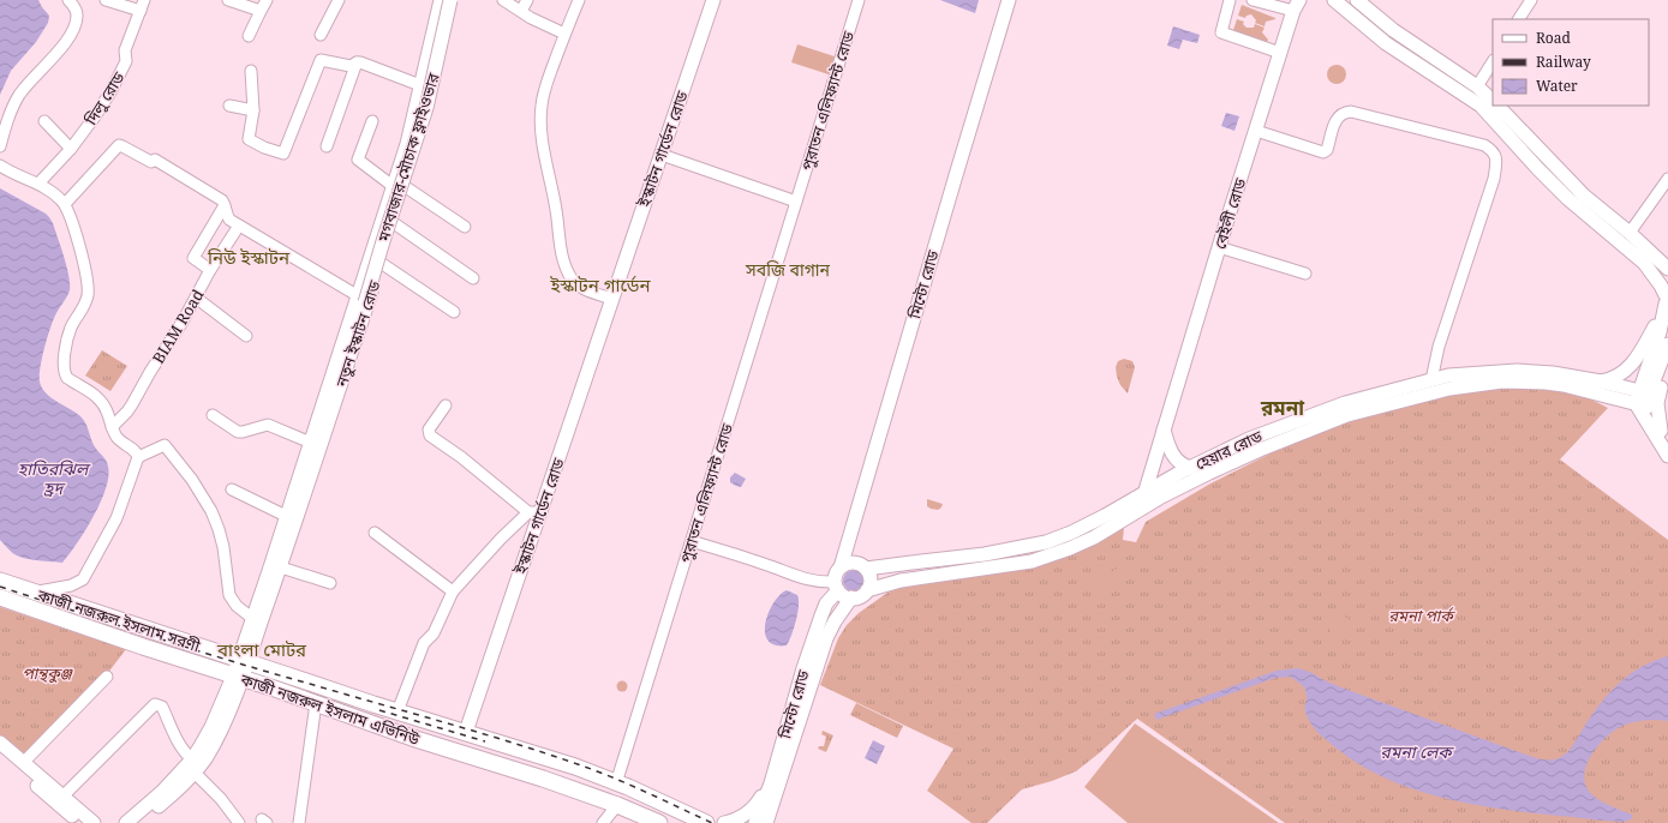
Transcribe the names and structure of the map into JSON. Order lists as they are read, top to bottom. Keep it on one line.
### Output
{"streets":{"highway":["কাজী নজরুল ইসলাম সরণী","কাজী নজরুল ইসলাম এভিনিউ"],"main road":["ইস্কাটন গার্ডেন রোড","মগবাজার-মৌচাক ফ্লাইওভার","বেইলী রোড","মিন্টো রোড","নতুন ইস্কাটন রোড","হেয়ার রোড"],"street":["দিলু রোড","পুরাতন এলিফ্যান্ট রোড","BIAM Road"]},"crossings":[["পুরাতন এলিফ্যান্ট রোড","কাজী নজরুল ইসলাম এভিনিউ"],["ইস্কাটন গার্ডেন রোড","কাজী নজরুল ইসলাম এভিনিউ"],["মগবাজার-মৌচাক ফ্লাইওভার","নতুন ইস্কাটন রোড"],["বেইলী রোড","হেয়ার রোড"],["মিন্টো রোড","হেয়ার রোড"],["নতুন ইস্কাটন রোড","কাজী নজরুল ইসলাম সরণী"],["নতুন ইস্কাটন রোড","কাজী নজরুল ইসলাম এভিনিউ"],["কাজী নজরুল ইসলাম সরণী","কাজী নজরুল ইসলাম এভিনিউ"]],"districts":["নিউ ইস্কাটন","সবজি বাগান","ইস্কাটন গার্ডেন","রমনা","বাংলা মোটর"],"water":["হাতিরঝিল হ্রদ","রমনা লেক"],"parks":["রমনা পার্ক","পান্থকুঞ্জ"],"legend":["Road","Railway","Water"]}
